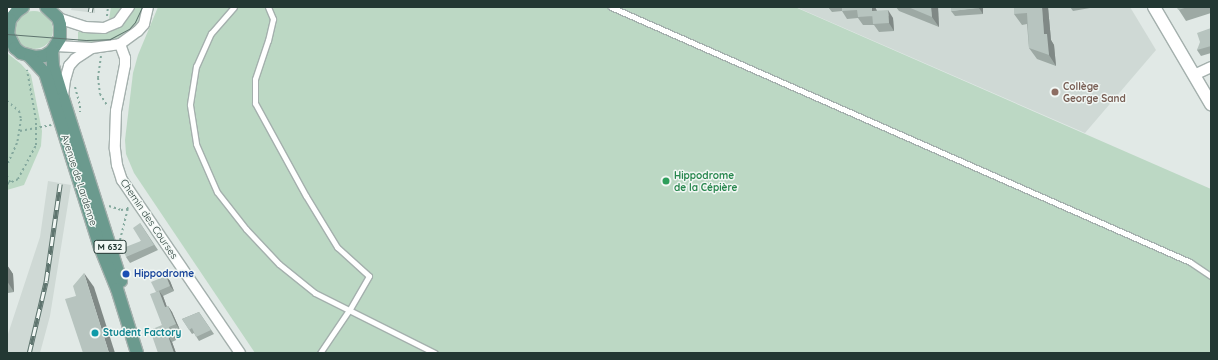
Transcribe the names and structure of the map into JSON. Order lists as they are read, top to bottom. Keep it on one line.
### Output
{"streets":{"main road":["Avenue de Lardenne","M 632"],"street":["Chemin des Courses"]},"places":["Collège George Sand","Hippodrome de la Cépière","Hippodrome","Student Factory"]}
